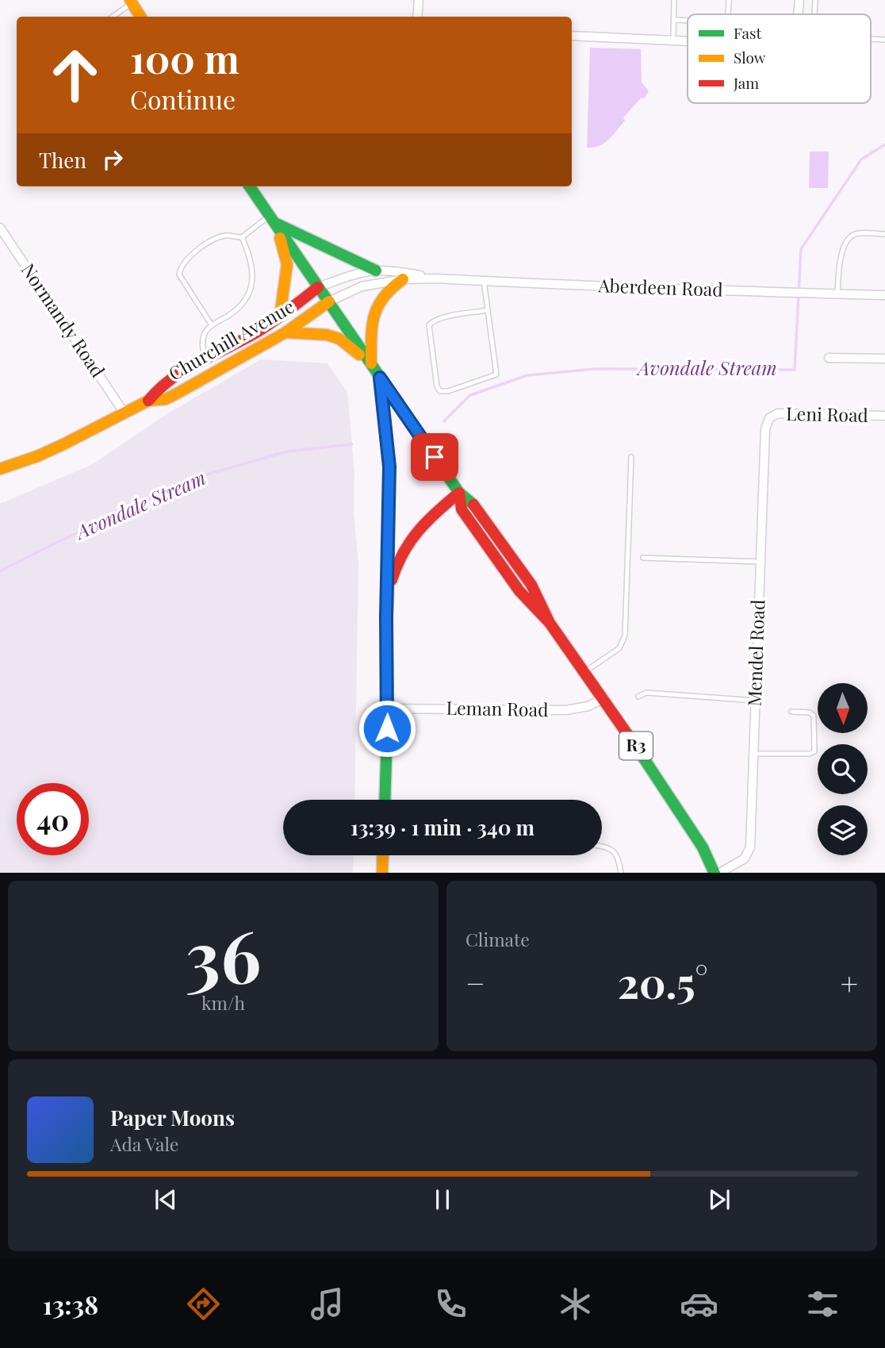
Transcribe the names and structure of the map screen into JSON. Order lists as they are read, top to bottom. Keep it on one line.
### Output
{"streets":{"main road":["Churchill Avenue","R3"],"street":["Aberdeen Road","Normandy Road","Leni Road","Mendel Road","Leman Road"]},"crossings":[["Aberdeen Road","Churchill Avenue"],["Aberdeen Road","R3"],["Normandy Road","Churchill Avenue"],["Churchill Avenue","R3"],["Leni Road","Mendel Road"],["Leman Road","R3"]],"water":["Avondale Stream"],"legend":["Fast","Slow","Jam"],"north":"bottom","page":{"turn":["100 m","Continue"],"then":"Then","limit":"40","trip":"13:39 · 1 min · 340 m","tile":[["36","km/h"],"Climate"],"heat":["−","20.5°","+"],"song":["Paper Moons","Ada Vale"],"tabs":"13:38"}}
